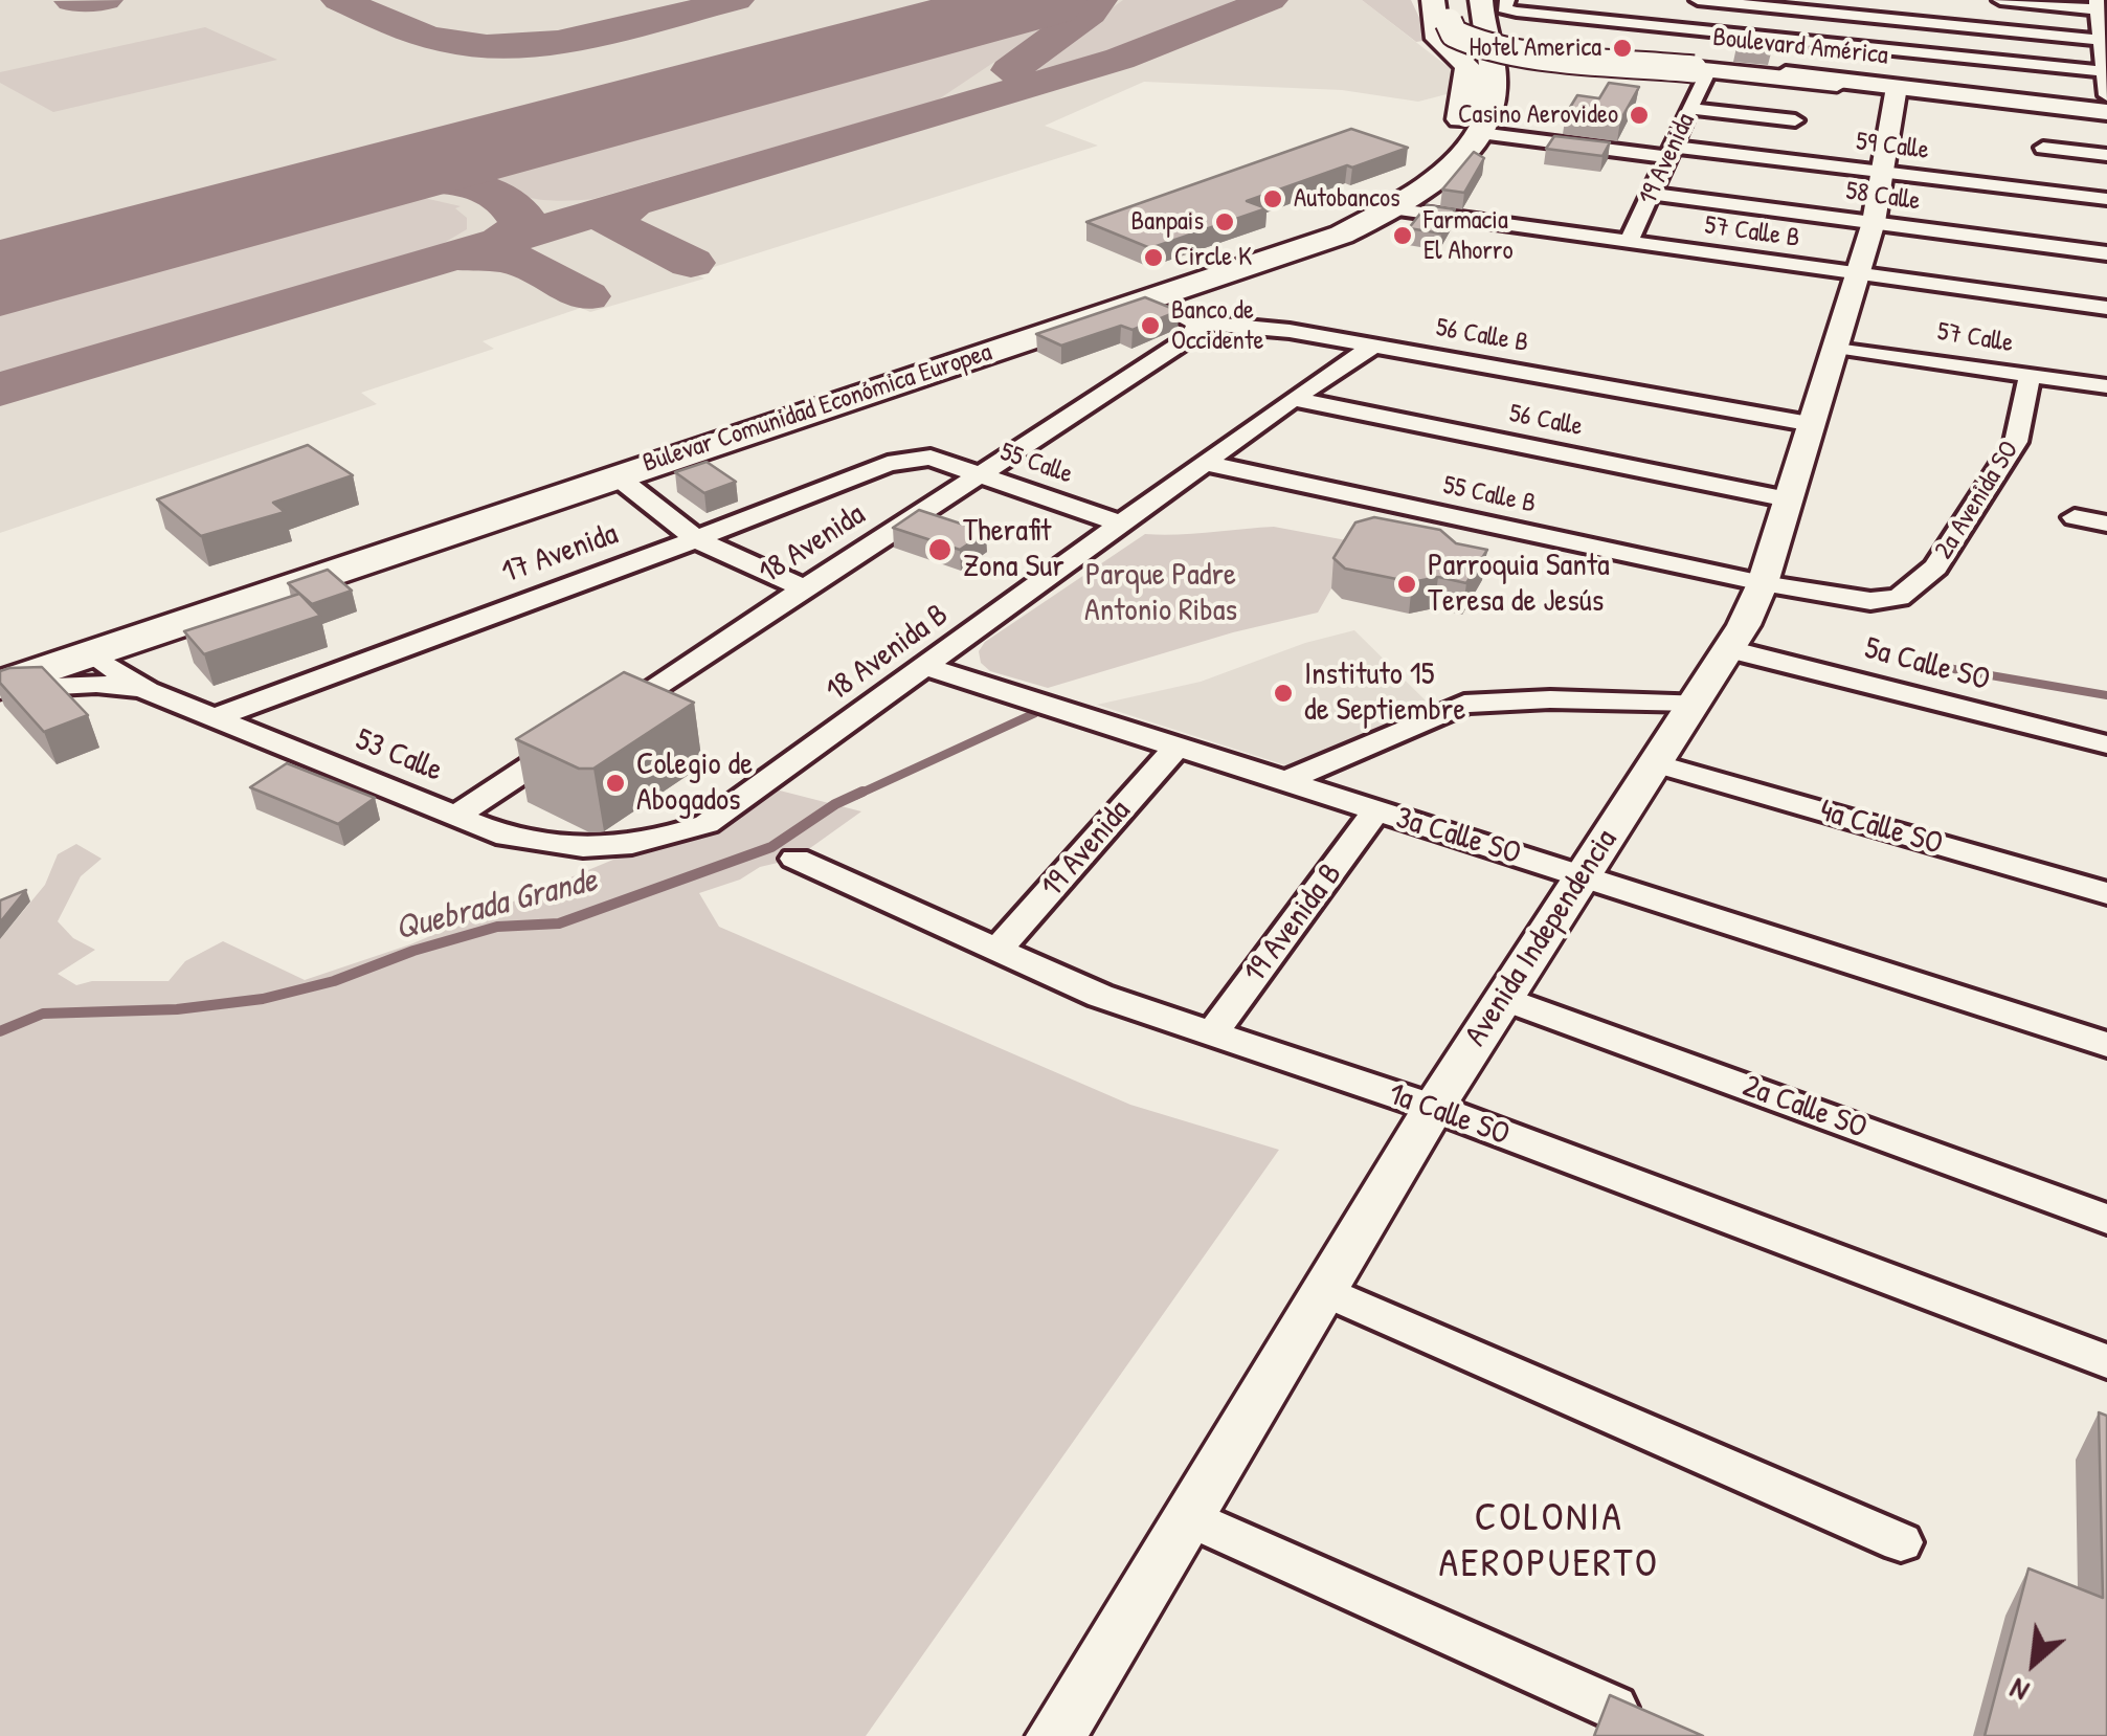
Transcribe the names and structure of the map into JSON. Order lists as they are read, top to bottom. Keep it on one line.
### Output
{"streets":{"main road":["Boulevard América","Bulevar Comunidad Económica Europea"],"street":["59 Calle","19 Avenida","58 Calle","57 Calle B","56 Calle B","57 Calle","56 Calle","55 Calle","55 Calle B","2a Avenida SO","18 Avenida","17 Avenida","18 Avenida B","5a Calle SO","53 Calle","4a Calle SO","3a Calle SO","19 Avenida B","Avenida Independencia","2a Calle SO","1a Calle SO"]},"crossings":[["Boulevard América","Bulevar Comunidad Económica Europea"],["Boulevard América","Avenida Independencia"],["59 Calle","19 Avenida"],["59 Calle","Bulevar Comunidad Económica Europea"],["59 Calle","Avenida Independencia"],["19 Avenida","58 Calle"],["19 Avenida","57 Calle B"],["19 Avenida","3a Calle SO"],["19 Avenida","1a Calle SO"],["58 Calle","Avenida Independencia"],["57 Calle B","Bulevar Comunidad Económica Europea"],["57 Calle B","Avenida Independencia"],["56 Calle B","Bulevar Comunidad Económica Europea"],["56 Calle B","18 Avenida"],["56 Calle B","18 Avenida B"],["56 Calle B","Avenida Independencia"],["57 Calle","2a Avenida SO"],["57 Calle","Avenida Independencia"],["Bulevar Comunidad Económica Europea","53 Calle"],["56 Calle","18 Avenida B"],["56 Calle","Avenida Independencia"],["55 Calle","18 Avenida"],["55 Calle","17 Avenida"],["55 Calle","18 Avenida B"],["55 Calle B","2a Avenida SO"],["55 Calle B","18 Avenida B"],["55 Calle B","Avenida Independencia"],["2a Avenida SO","Avenida Independencia"],["18 Avenida","53 Calle"],["17 Avenida","53 Calle"],["18 Avenida B","53 Calle"],["18 Avenida B","3a Calle SO"],["5a Calle SO","Avenida Independencia"],["4a Calle SO","Avenida Independencia"],["3a Calle SO","19 Avenida B"],["3a Calle SO","Avenida Independencia"],["19 Avenida B","1a Calle SO"],["Avenida Independencia","2a Calle SO"],["Avenida Independencia","1a Calle SO"]],"districts":["COLONIA AEROPUERTO"],"water":["Quebrada Grande"],"parks":["Parque Padre Antonio Ribas"],"places":["Hotel America","Casino Aerovideo","Autobancos","Banpais","Farmacia El Ahorro","Circle K","Banco de Occidente","Therafit Zona Sur","Parroquia Santa Teresa de Jesús","Instituto 15 de Septiembre","Colegio de Abogados"],"north":"bottom left"}
